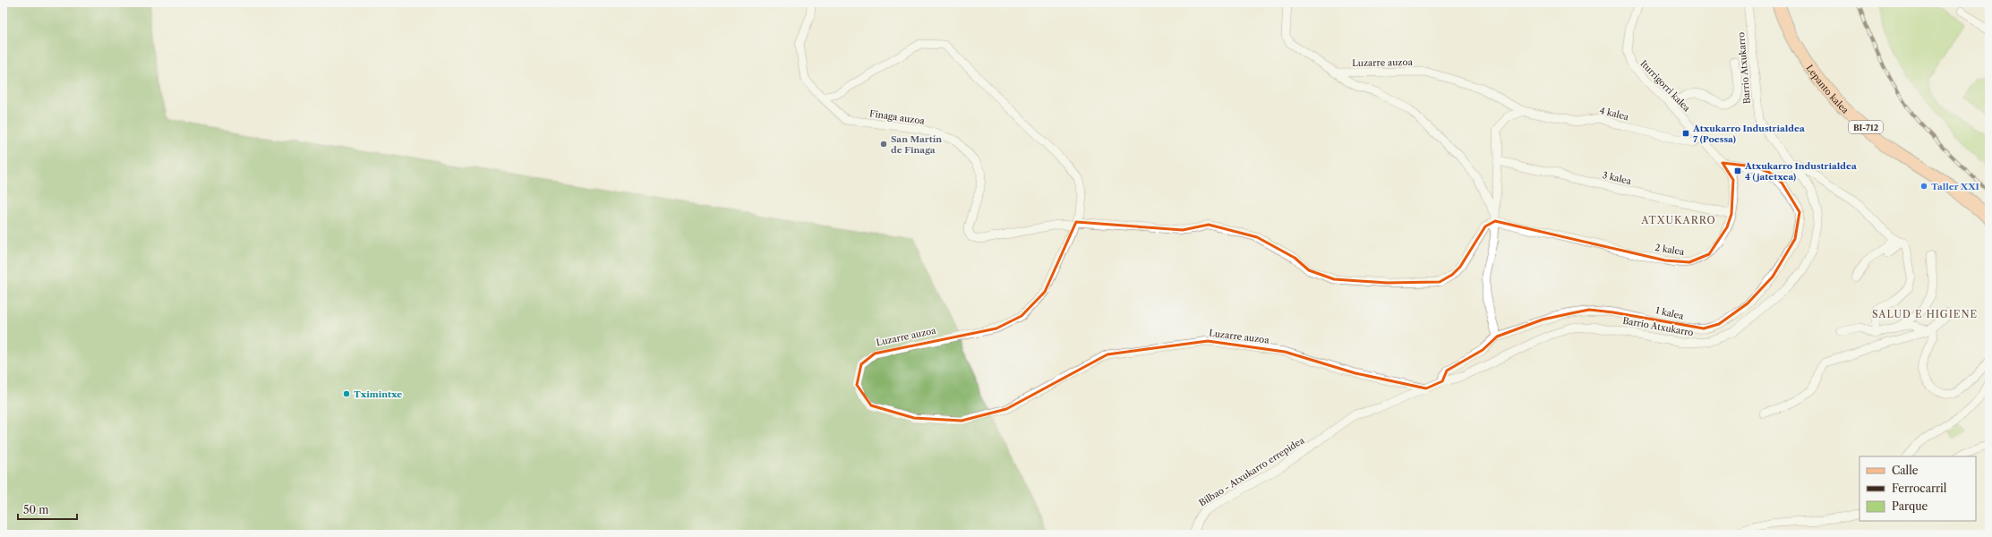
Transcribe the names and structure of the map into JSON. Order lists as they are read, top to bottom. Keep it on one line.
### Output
{"streets":{"main road":["Lepanto kalea","BI-712"],"street":["Luzarre auzoa","Barrio Atxukarro","Iturrigorri kalea","4 kalea","Finaga auzoa","3 kalea","2 kalea","1 kalea","Bilbao - Atxukarro errepidea"]},"crossings":[["Luzarre auzoa","Barrio Atxukarro"],["Luzarre auzoa","4 kalea"],["Luzarre auzoa","Finaga auzoa"],["Luzarre auzoa","2 kalea"],["Luzarre auzoa","Bilbao - Atxukarro errepidea"],["Barrio Atxukarro","Bilbao - Atxukarro errepidea"],["Iturrigorri kalea","4 kalea"],["Iturrigorri kalea","2 kalea"],["4 kalea","2 kalea"],["3 kalea","2 kalea"],["2 kalea","1 kalea"]],"districts":["ATXUKARRO","SALUD E HIGIENE"],"places":{"transit":["Atxukarro Industrialdea 7 (Poessa)","Atxukarro Industrialdea 4 (jatetxea)"],"other":["San Martín de Finaga","Taller XXI","Tximintxe"]},"legend":["Calle","Ferrocarril","Parque"],"scale_bar":"50 m"}
